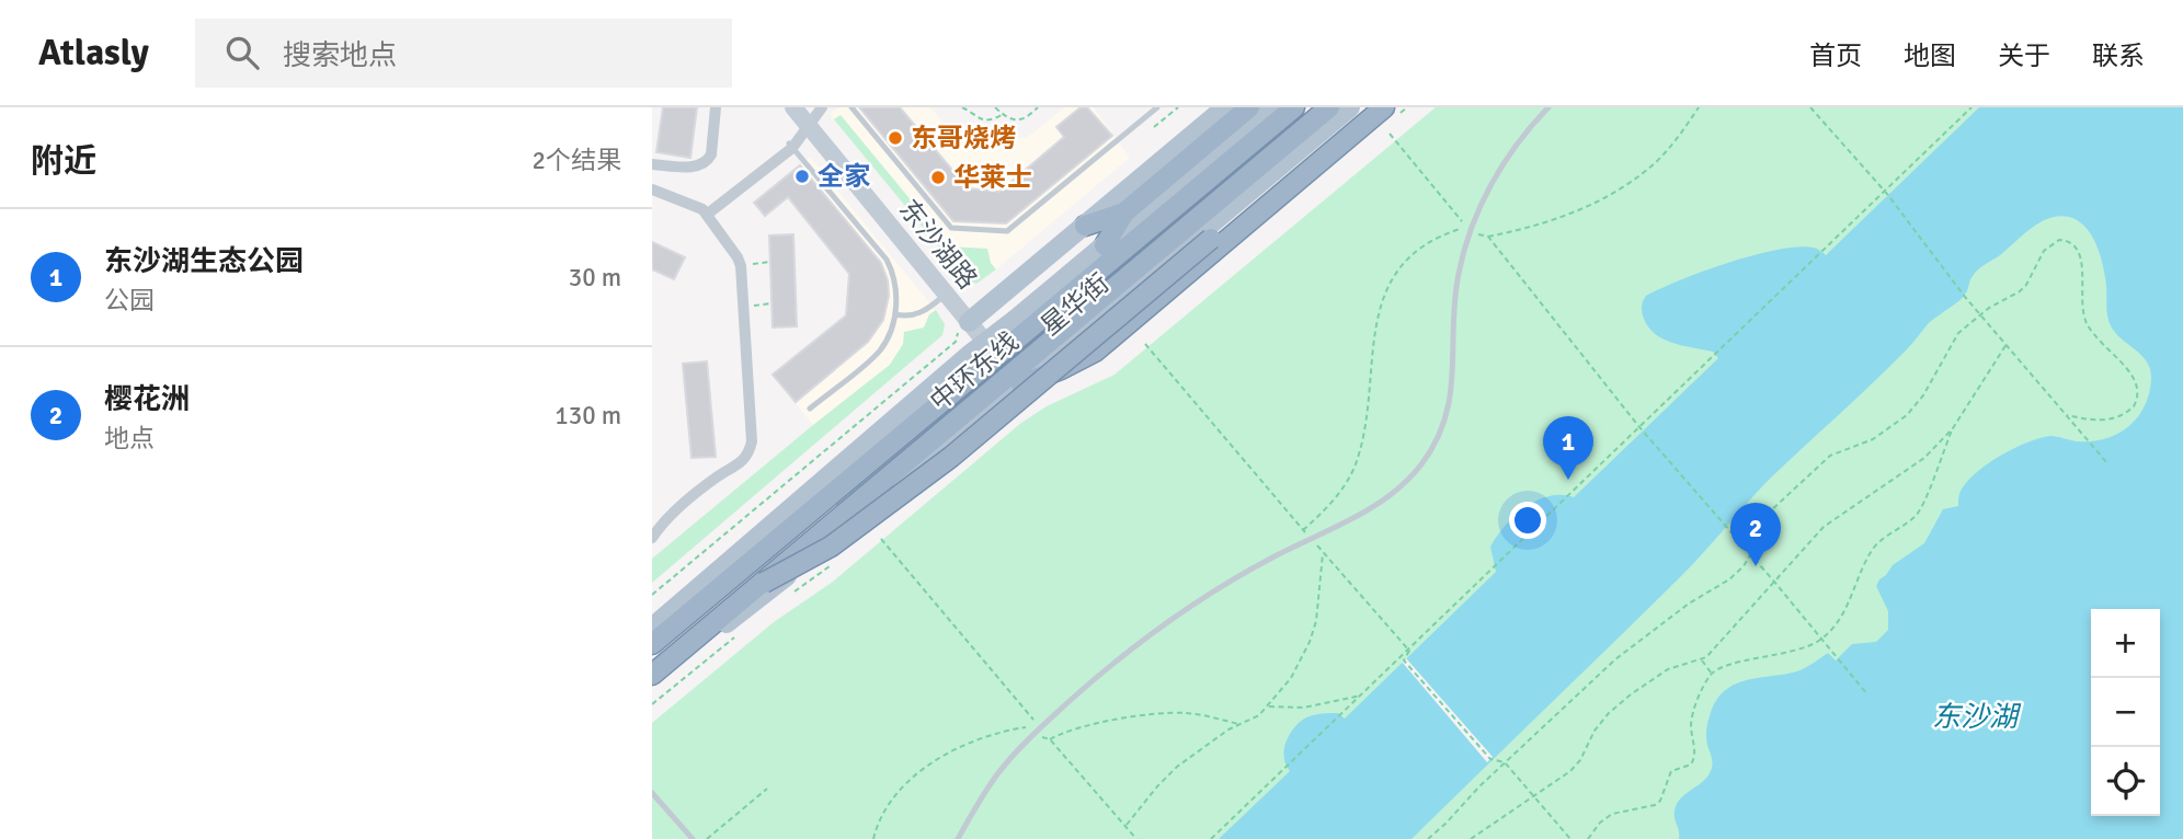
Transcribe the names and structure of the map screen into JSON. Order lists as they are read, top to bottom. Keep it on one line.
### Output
{"streets":{"highway":["中环东线"],"main road":["东沙湖路","星华街"]},"crossings":[["东沙湖路","星华街"]],"water":["东沙湖"],"places":["东哥烧烤","全家","华莱士"],"page":{"header":"Atlasly","search":"搜索地点","nav":["首页","地图","关于","联系"],"heading":["附近","2个结果"],"list":[{"mark":"1","name":"东沙湖生态公园","note":"公园","value":"30 m"},{"mark":"2","name":"樱花洲","note":"地点","value":"130 m"}],"pins":["1","2"],"map_buttons":["+","−"]}}
